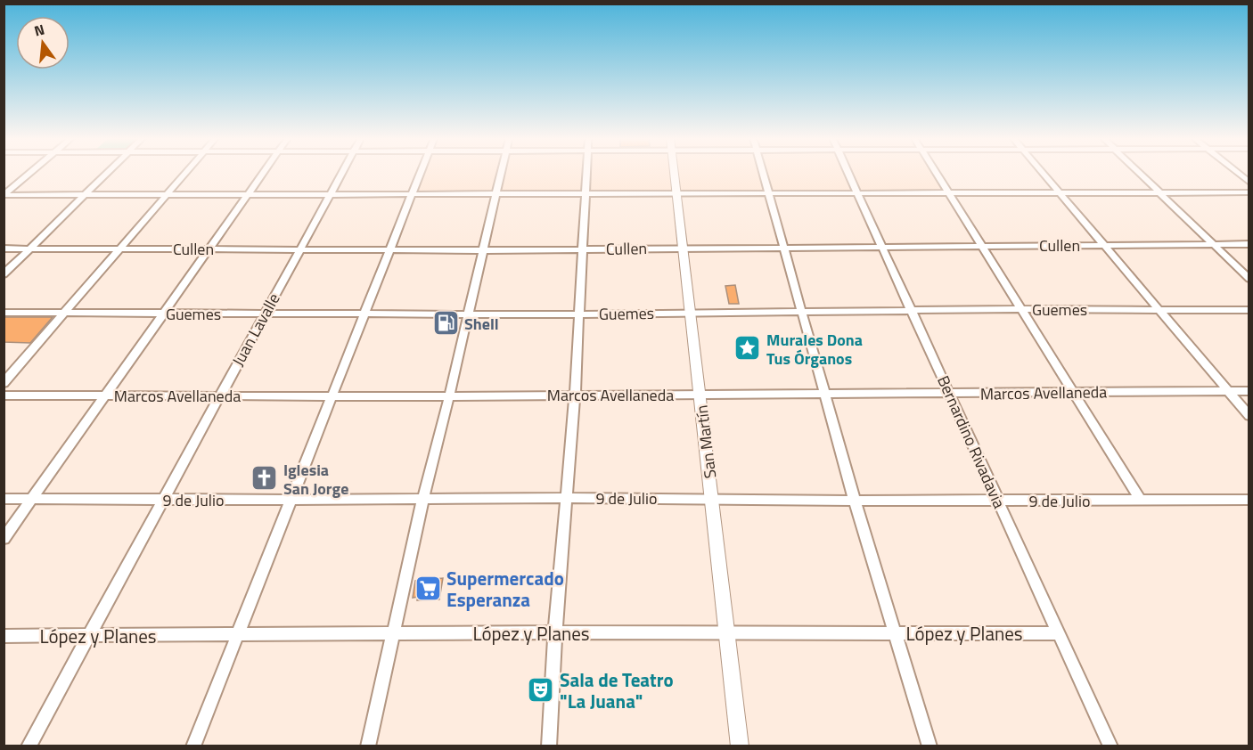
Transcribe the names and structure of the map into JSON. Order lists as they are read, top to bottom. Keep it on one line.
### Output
{"streets":{"main road":["San Martín"],"street":["Cullen","Guemes","Juan Lavalle","Marcos Avellaneda","Bernardino Rivadavia","9 de Julio","López y Planes"]},"crossings":[["Cullen","Juan Lavalle"],["Cullen","San Martín"],["Cullen","Bernardino Rivadavia"],["Guemes","Juan Lavalle"],["Guemes","San Martín"],["Guemes","Bernardino Rivadavia"],["Juan Lavalle","Marcos Avellaneda"],["Juan Lavalle","9 de Julio"],["Juan Lavalle","López y Planes"],["Marcos Avellaneda","San Martín"],["Marcos Avellaneda","Bernardino Rivadavia"],["San Martín","9 de Julio"],["San Martín","López y Planes"],["Bernardino Rivadavia","9 de Julio"],["Bernardino Rivadavia","López y Planes"]],"places":{"fuel station":["Shell"],"place":["Murales Dona Tus Órganos"],"church":["Iglesia San Jorge"],"supermarket":["Supermercado Esperanza"],"theatre":["Sala de Teatro \"La Juana\""]},"north":"top"}
